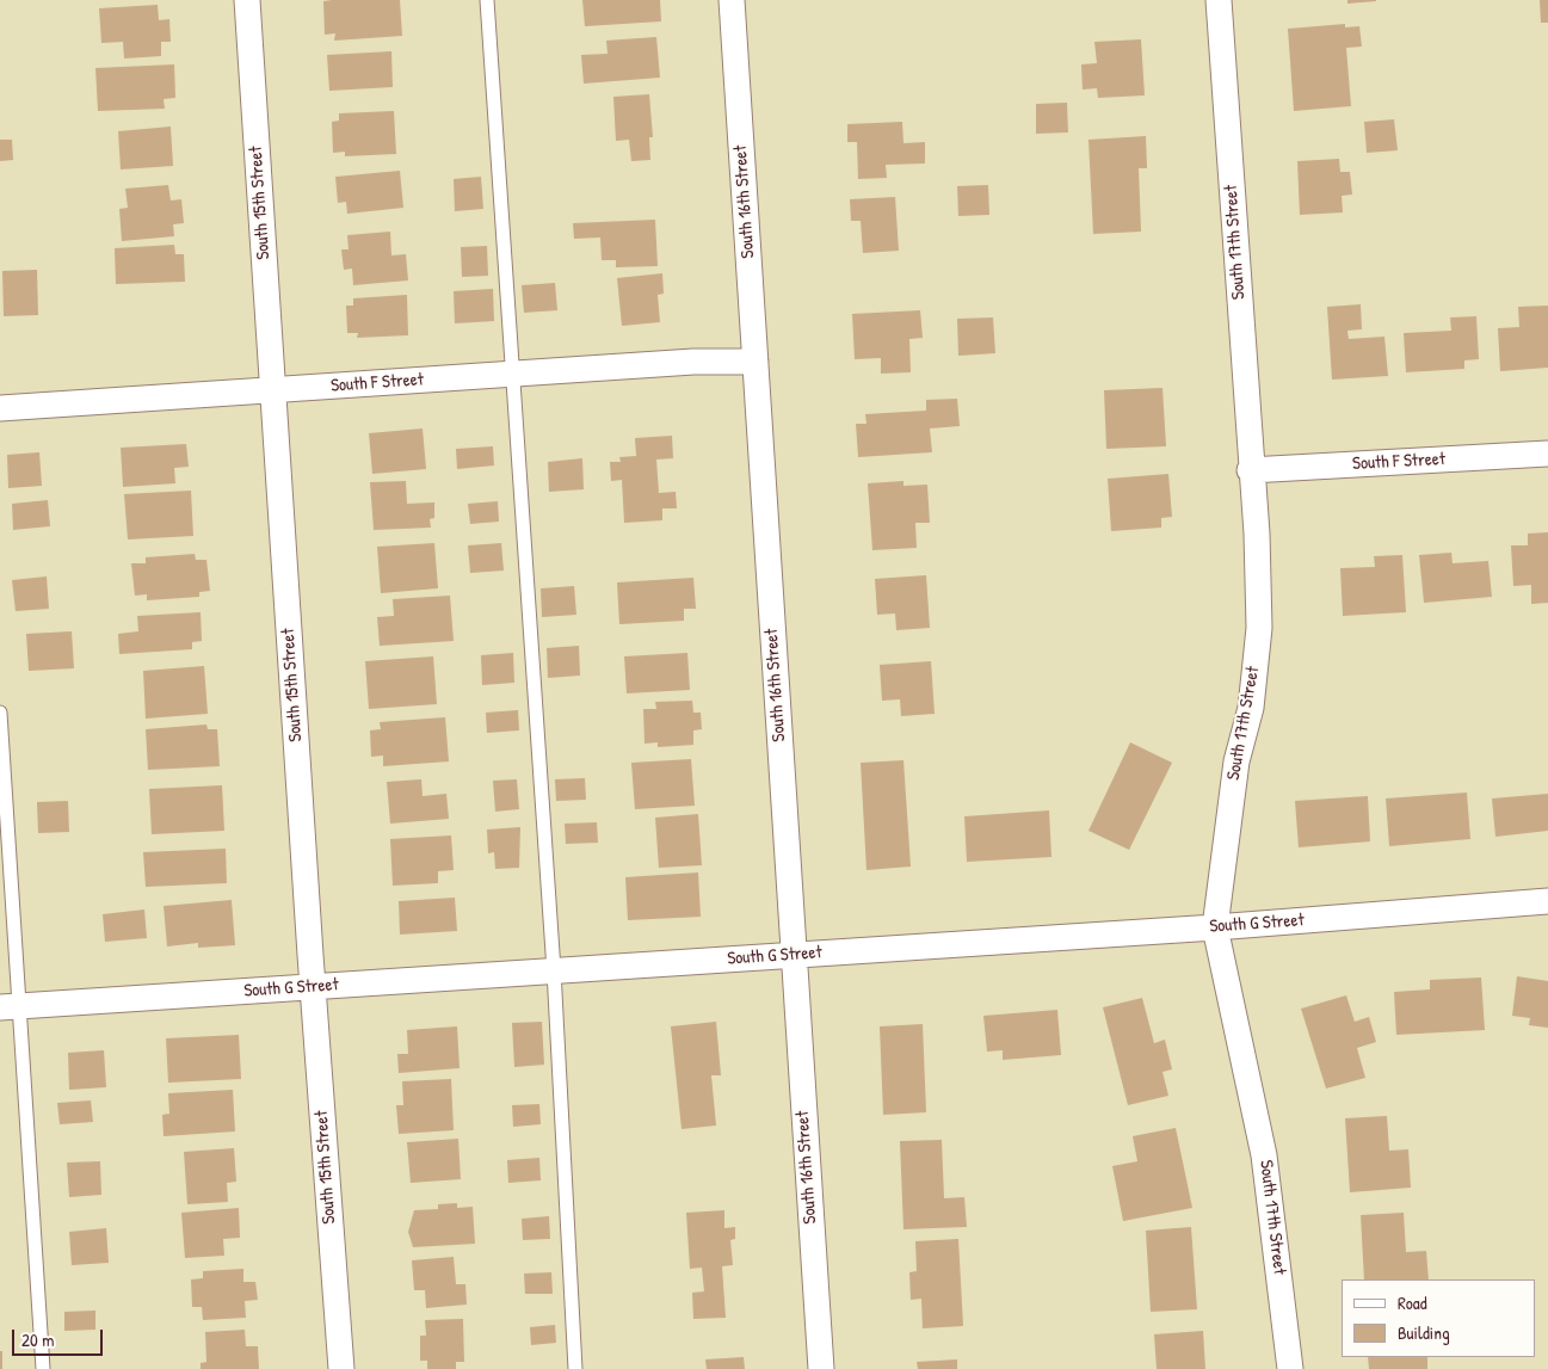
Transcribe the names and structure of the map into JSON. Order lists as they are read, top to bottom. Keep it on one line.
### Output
{"streets":{"street":["South 16th Street","South 15th Street","South 17th Street","South F Street","South G Street"]},"crossings":[["South 16th Street","South F Street"],["South 16th Street","South G Street"],["South 15th Street","South F Street"],["South 15th Street","South G Street"],["South 17th Street","South F Street"],["South 17th Street","South G Street"]],"legend":["Road","Building"],"scale_bar":"20 m"}
